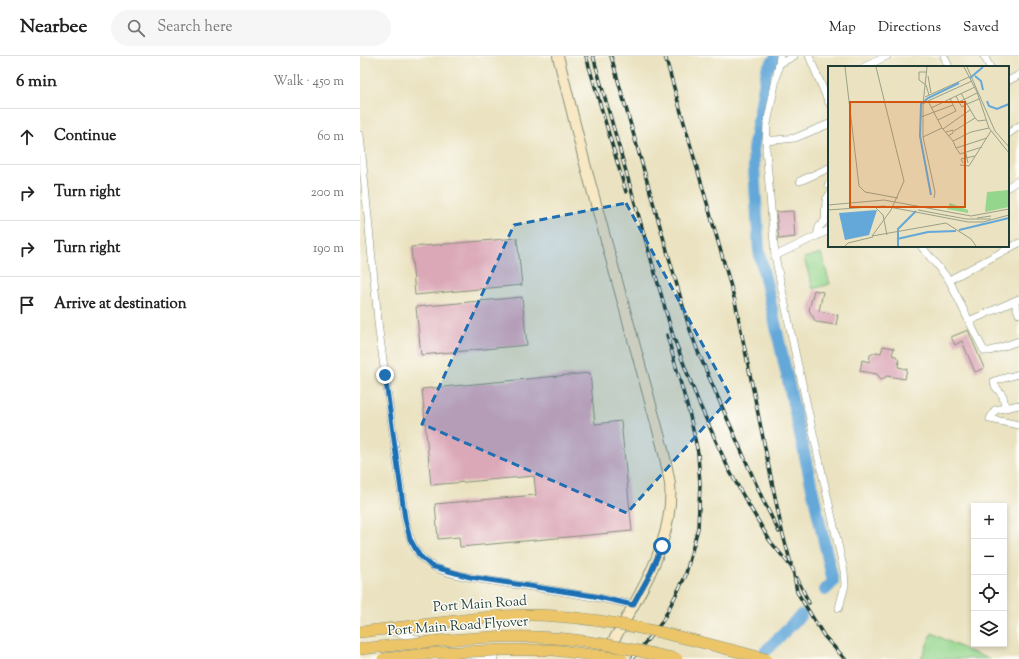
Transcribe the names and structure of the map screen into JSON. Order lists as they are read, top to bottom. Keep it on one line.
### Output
{"streets":{"main road":["Port Main Road","Port Main Road Flyover"]},"page":{"header":"Nearbee","search":"Search here","nav":["Map","Directions","Saved"],"heading":["6 min","Walk · 450 m"],"list":[["Continue","60 m"],["Turn right","200 m"],["Turn right","190 m"],"Arrive at destination"],"map_buttons":["+","−"]}}
